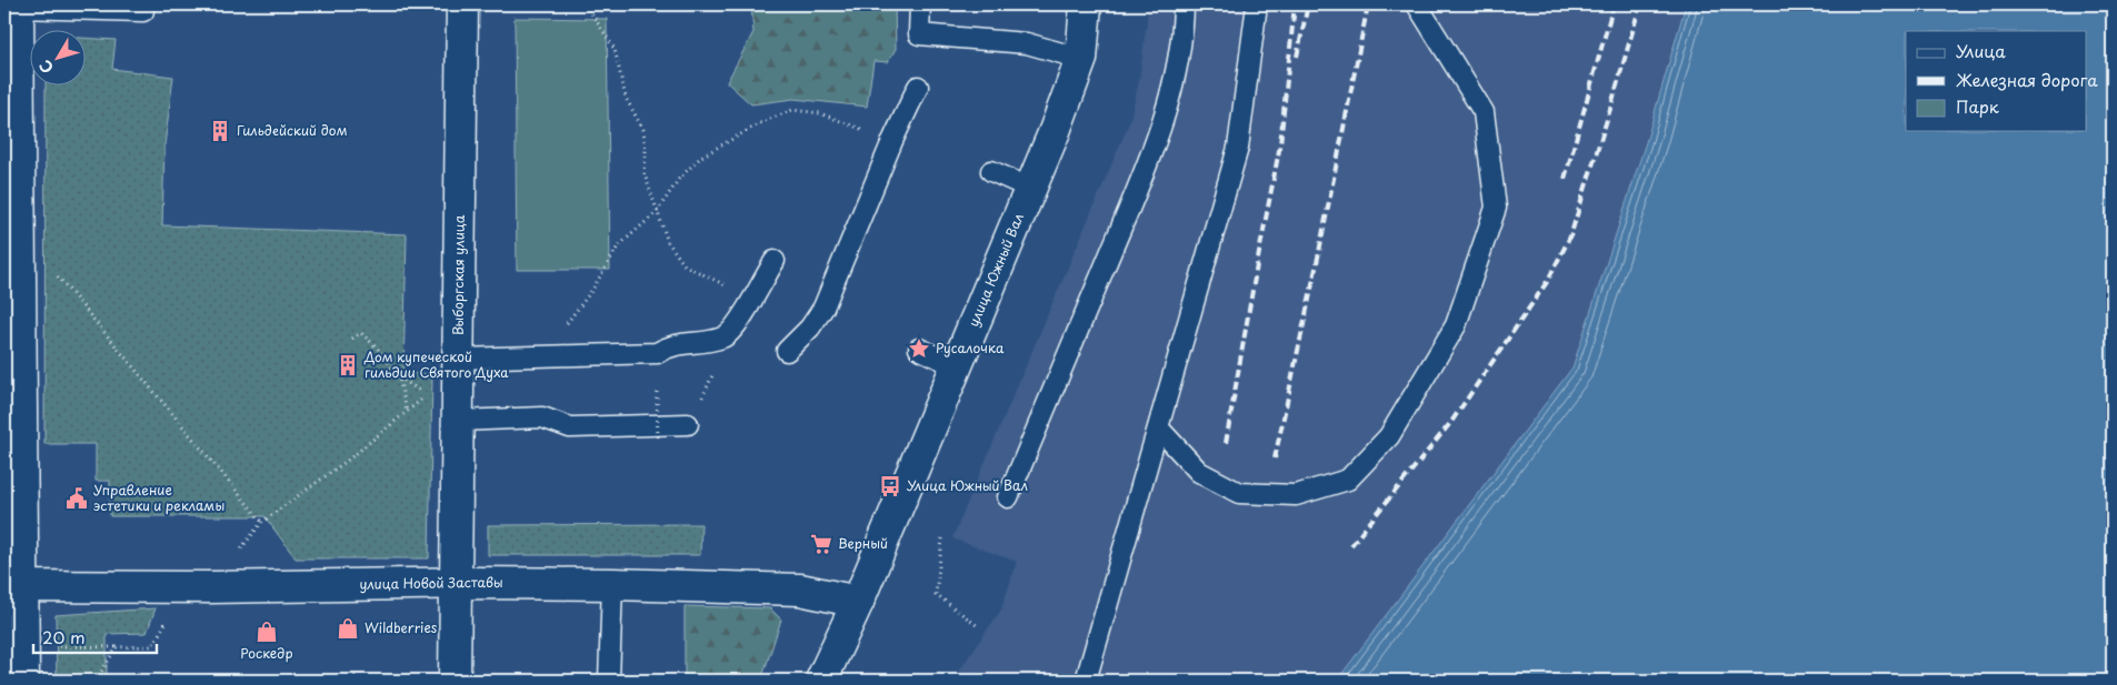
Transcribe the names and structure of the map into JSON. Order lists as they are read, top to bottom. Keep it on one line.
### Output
{"streets":{"street":["улица Южный Вал","Выборгская улица","улица Новой Заставы"]},"crossings":[["улица Южный Вал","улица Новой Заставы"],["Выборгская улица","улица Новой Заставы"]],"places":{"building":["Гильдейский дом","Дом купеческой гильдии Святого Духа"],"place":["Русалочка"],"bus stop":["Улица Южный Вал"],"public building":["Управление эстетики и рекламы"],"supermarket":["Верный"],"shop":["Wildberries","Роскедр"]},"legend":["Улица","Железная дорога","Парк"],"scale_bar":"20 m","north":"bottom left"}
